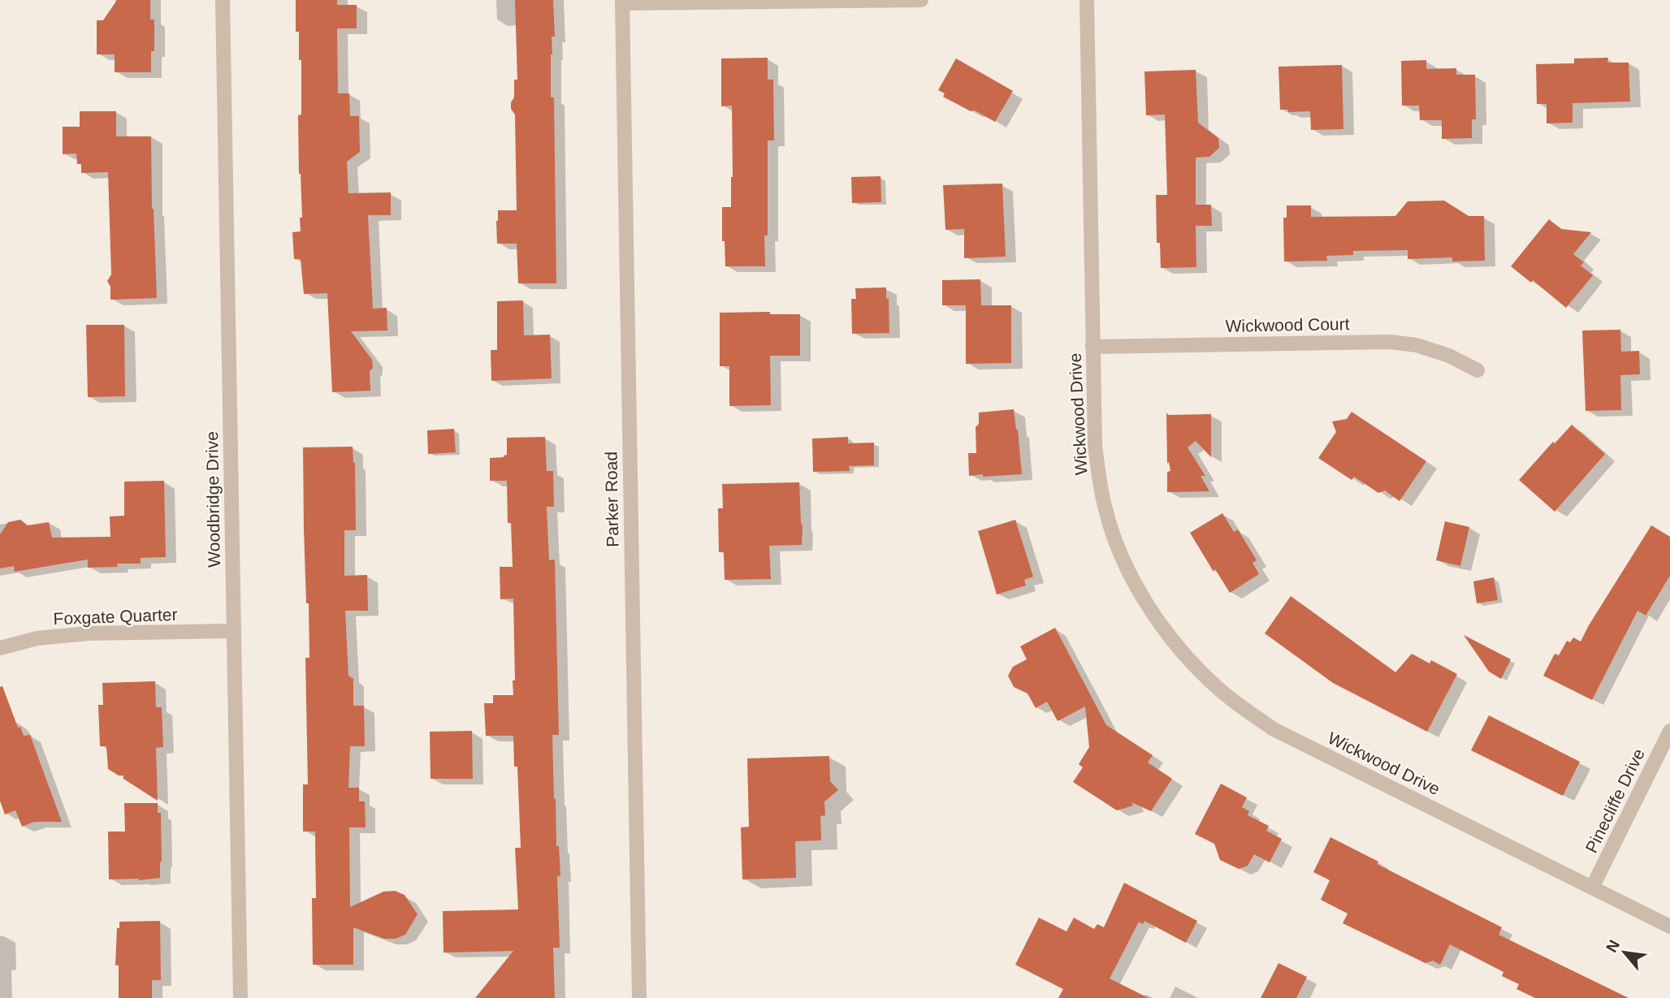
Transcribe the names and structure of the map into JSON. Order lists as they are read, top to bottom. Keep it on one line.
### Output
{"streets":{"street":["Wickwood Court","Wickwood Drive","Woodbridge Drive","Parker Road","Foxgate Quarter","Pinecliffe Drive"]},"crossings":[["Wickwood Court","Wickwood Drive"],["Wickwood Drive","Pinecliffe Drive"],["Woodbridge Drive","Foxgate Quarter"]],"north":"top left"}
